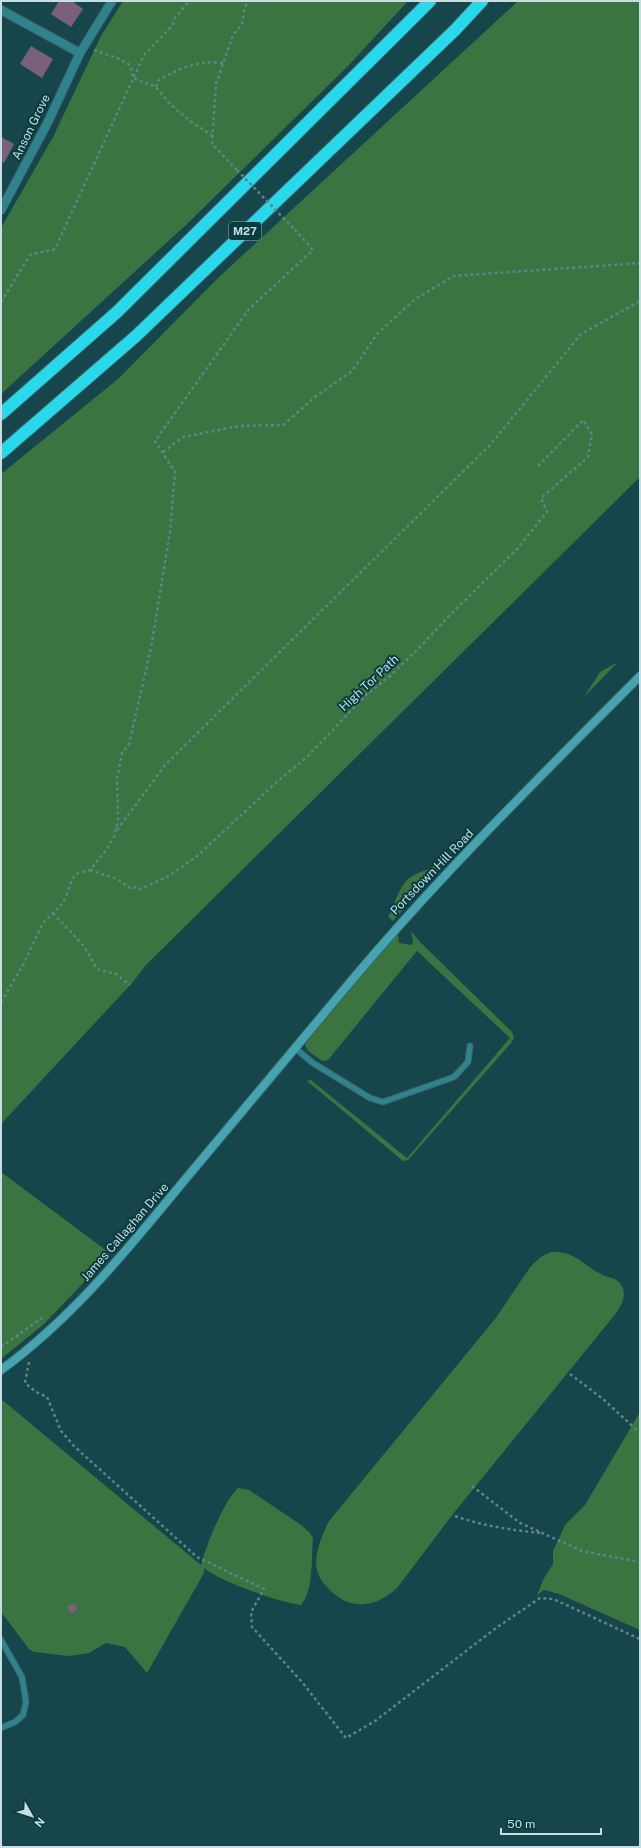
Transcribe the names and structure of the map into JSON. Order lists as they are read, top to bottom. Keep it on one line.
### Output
{"streets":{"highway":["M27"],"street":["Anson Grove","Portsdown Hill Road","James Callaghan Drive"],"path":["High Tor Path"]},"crossings":[["Portsdown Hill Road","James Callaghan Drive"]],"scale_bar":"50 m","north":"bottom right"}
